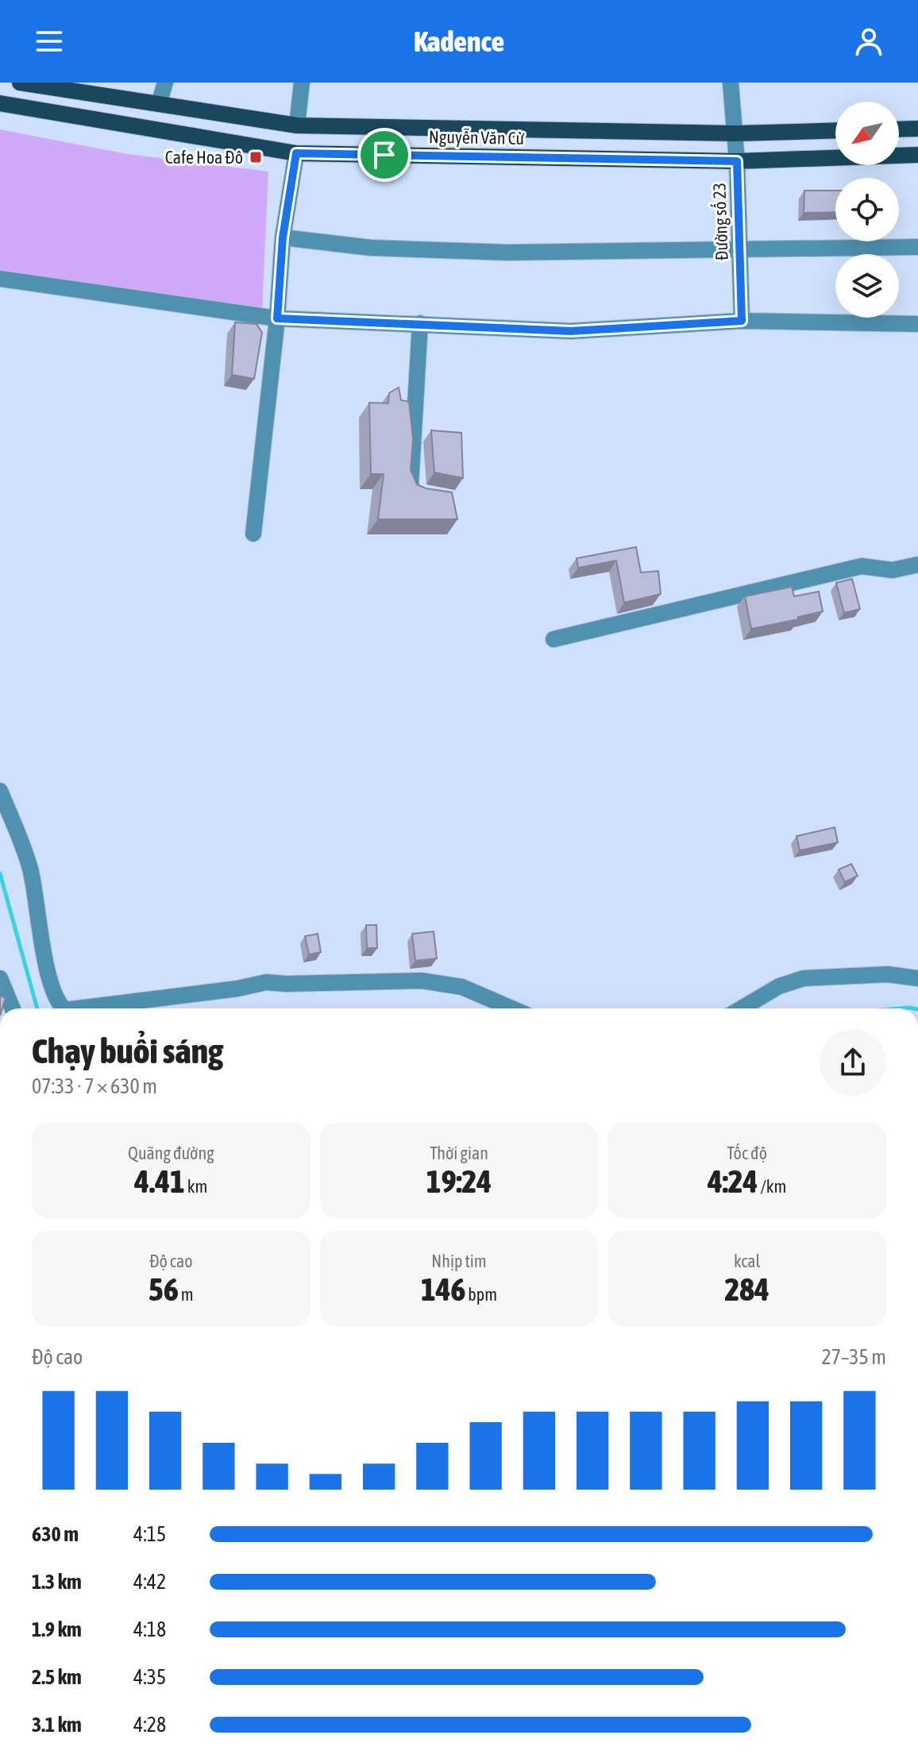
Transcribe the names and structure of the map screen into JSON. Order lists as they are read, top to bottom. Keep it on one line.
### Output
{"streets":{"main road":["Nguyễn Văn Cừ"],"street":["Đường số 23"]},"crossings":[["Nguyễn Văn Cừ","Đường số 23"]],"places":{"transit":["Cafe Hoa Đô"]},"north":"bottom left","page":{"header":"Kadence","heading":["Chạy buổi sáng","07:33 · 7 × 630 m"],"stats":[["Quãng đường","4.41 km"],["Thời gian","19:24"],["Tốc độ","4:24 /km"],["Độ cao","56 m"],["Nhịp tim","146 bpm"],["kcal","284"]],"chart":["Độ cao","27–35 m"],"list":[{"name":"630 m","note":"4:15"},{"name":"1.3 km","note":"4:42"},{"name":"1.9 km","note":"4:18"},{"name":"2.5 km","note":"4:35"},{"name":"3.1 km","note":"4:28"}]}}
